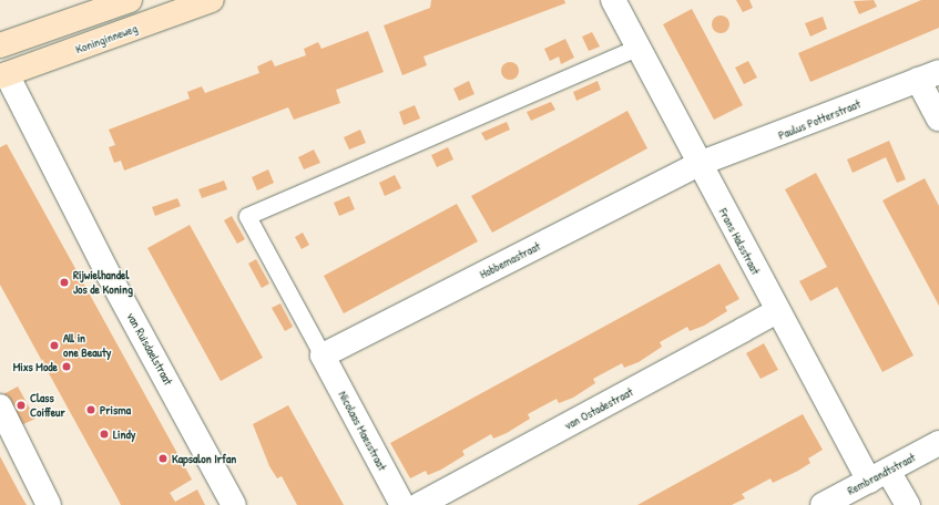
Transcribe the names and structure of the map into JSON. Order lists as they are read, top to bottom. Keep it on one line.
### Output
{"streets":{"main road":["Koninginneweg"],"street":["Paulus Potterstraat","Frans Halsstraat","Hobbemastraat","van Ruisdaelstraat","van Ostadestraat","Nicolaas Maesstraat","Rembrandtstraat"]},"crossings":[["Koninginneweg","van Ruisdaelstraat"],["Paulus Potterstraat","Frans Halsstraat"],["Paulus Potterstraat","Hobbemastraat"],["Frans Halsstraat","Hobbemastraat"],["Frans Halsstraat","van Ostadestraat"],["Frans Halsstraat","Rembrandtstraat"],["Hobbemastraat","Nicolaas Maesstraat"]],"places":["Rijwielhandel Jos de Koning","All in one Beauty","Mixs Mode","Class Coiffeur","Prisma","Lindy","Kapsalon Irfan"]}
